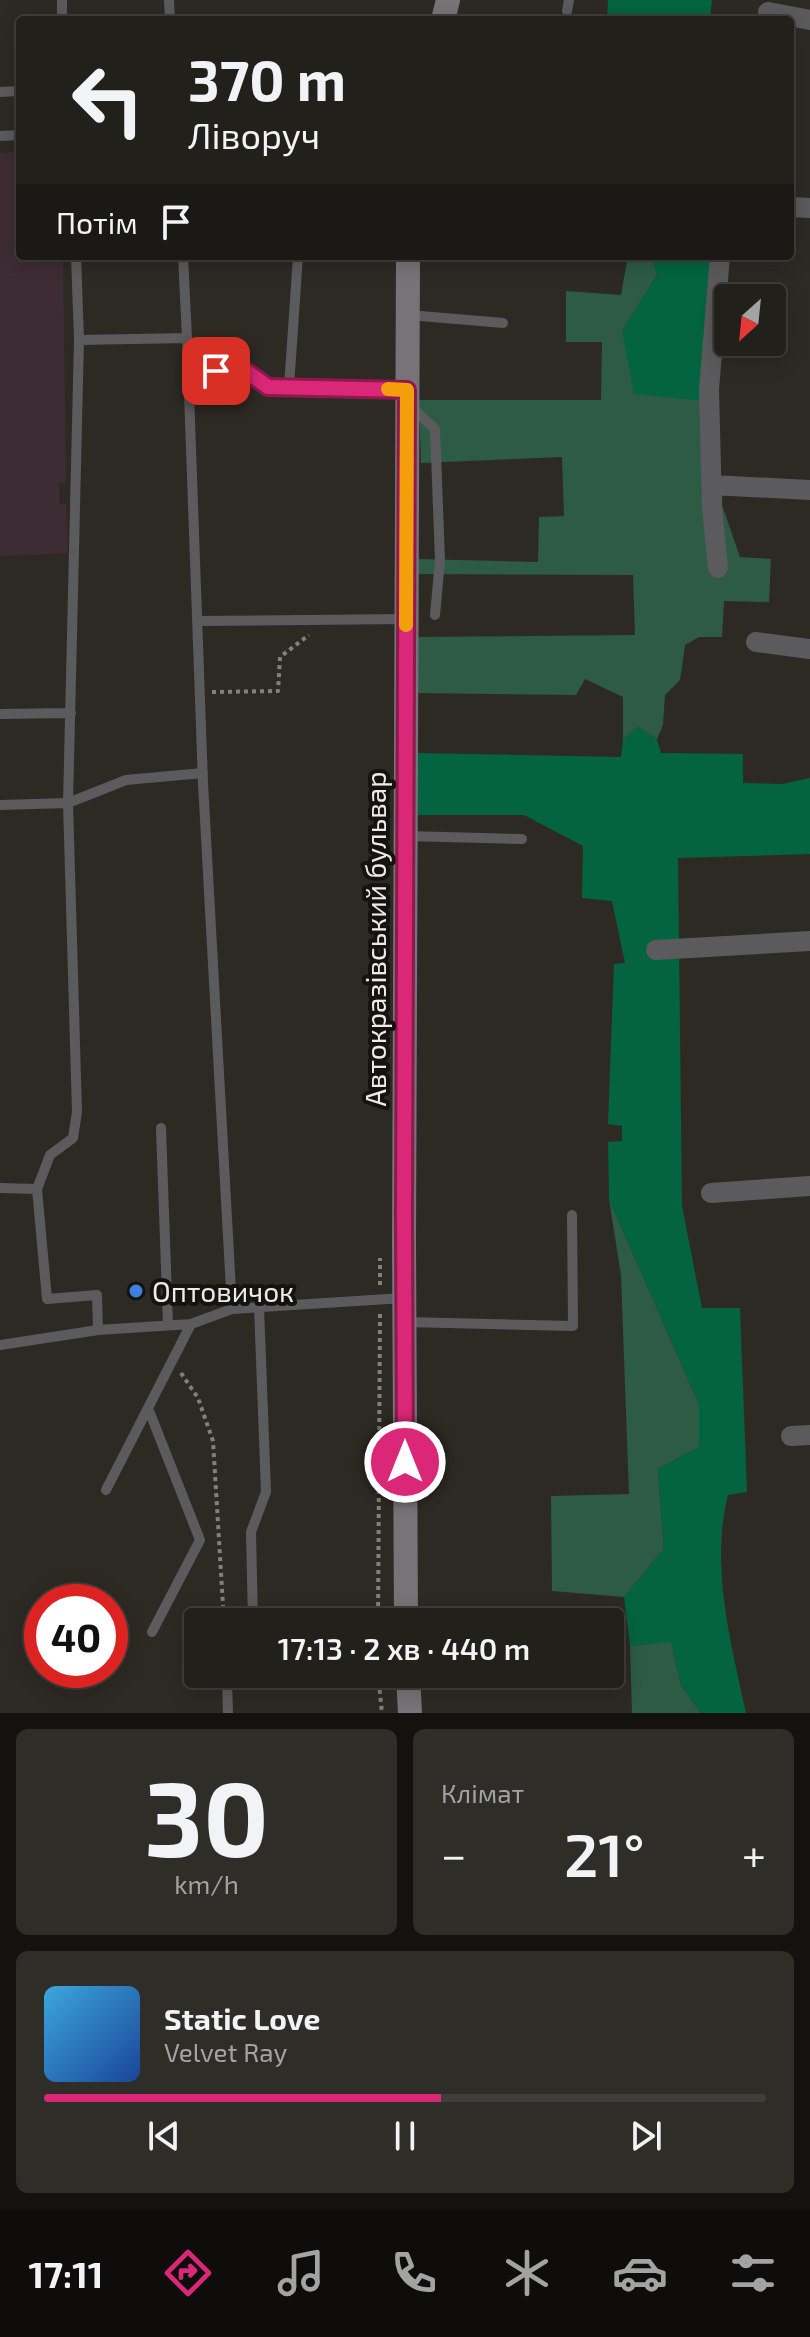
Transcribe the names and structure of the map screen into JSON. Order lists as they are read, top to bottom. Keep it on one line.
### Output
{"streets":{"street":["Автокразівський бульвар"]},"places":["Оптовичок"],"north":"bottom left","page":{"turn":["370 m","Ліворуч"],"then":"Потім","limit":"40","trip":"17:13 · 2 хв · 440 m","tile":[["30","km/h"],"Клімат"],"heat":["−","21°","+"],"song":["Static Love","Velvet Ray"],"tabs":"17:11"}}
